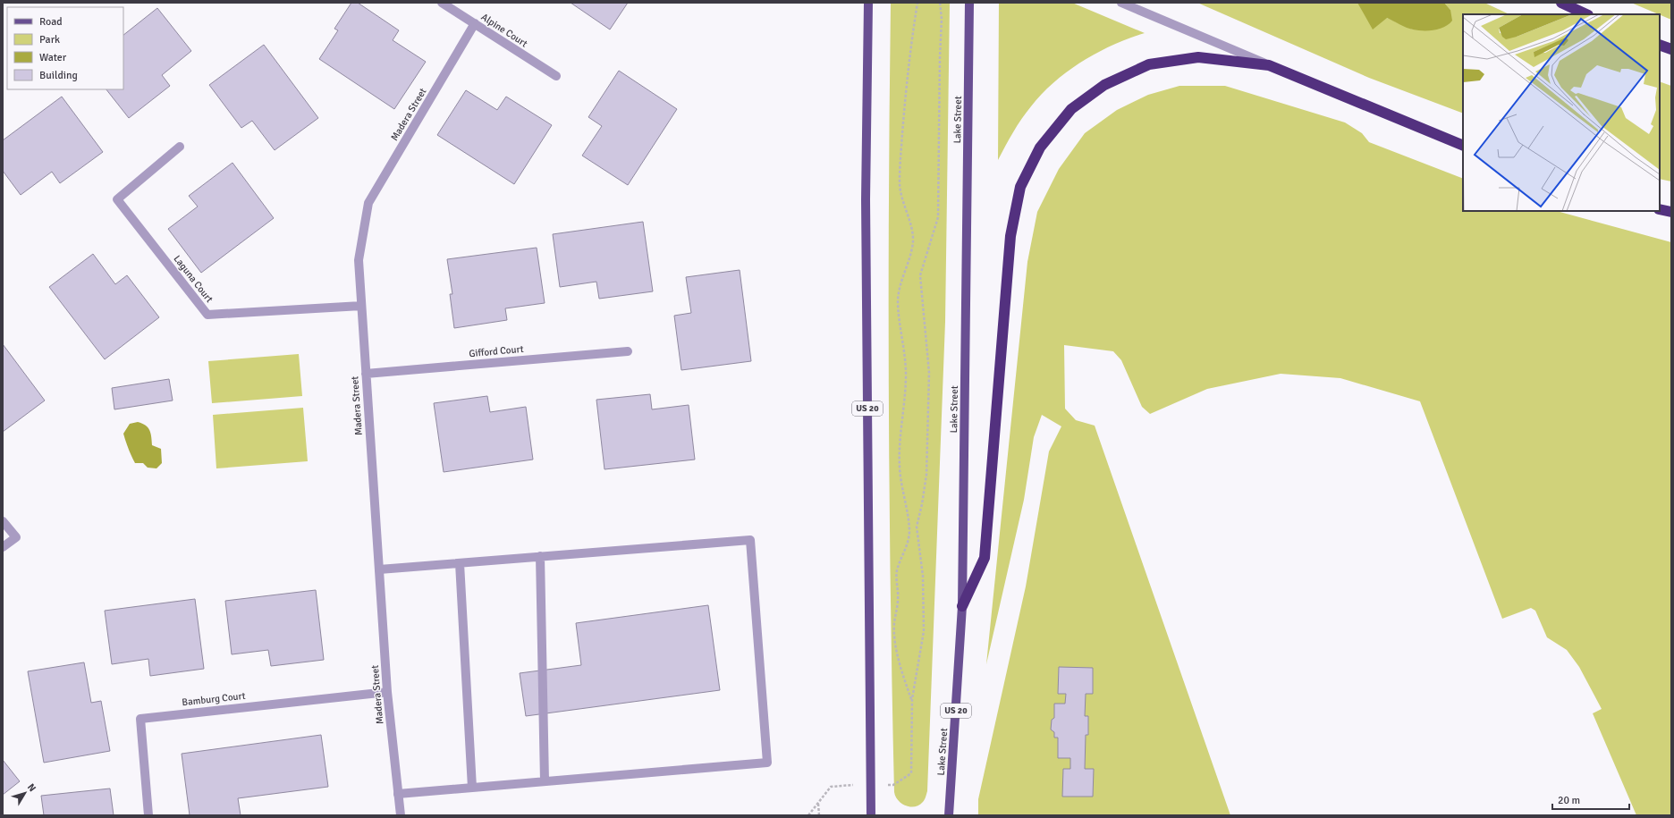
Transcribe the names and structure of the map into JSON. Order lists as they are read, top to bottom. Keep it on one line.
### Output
{"streets":{"main road":["Lake Street","US 20"],"street":["Alpine Court","Madera Street","Laguna Court","Gifford Court","Bamburg Court"]},"crossings":[["Alpine Court","Madera Street"],["Madera Street","Laguna Court"],["Madera Street","Gifford Court"],["Madera Street","Bamburg Court"]],"legend":["Road","Park","Water","Building"],"scale_bar":"20 m","north":"top right"}
